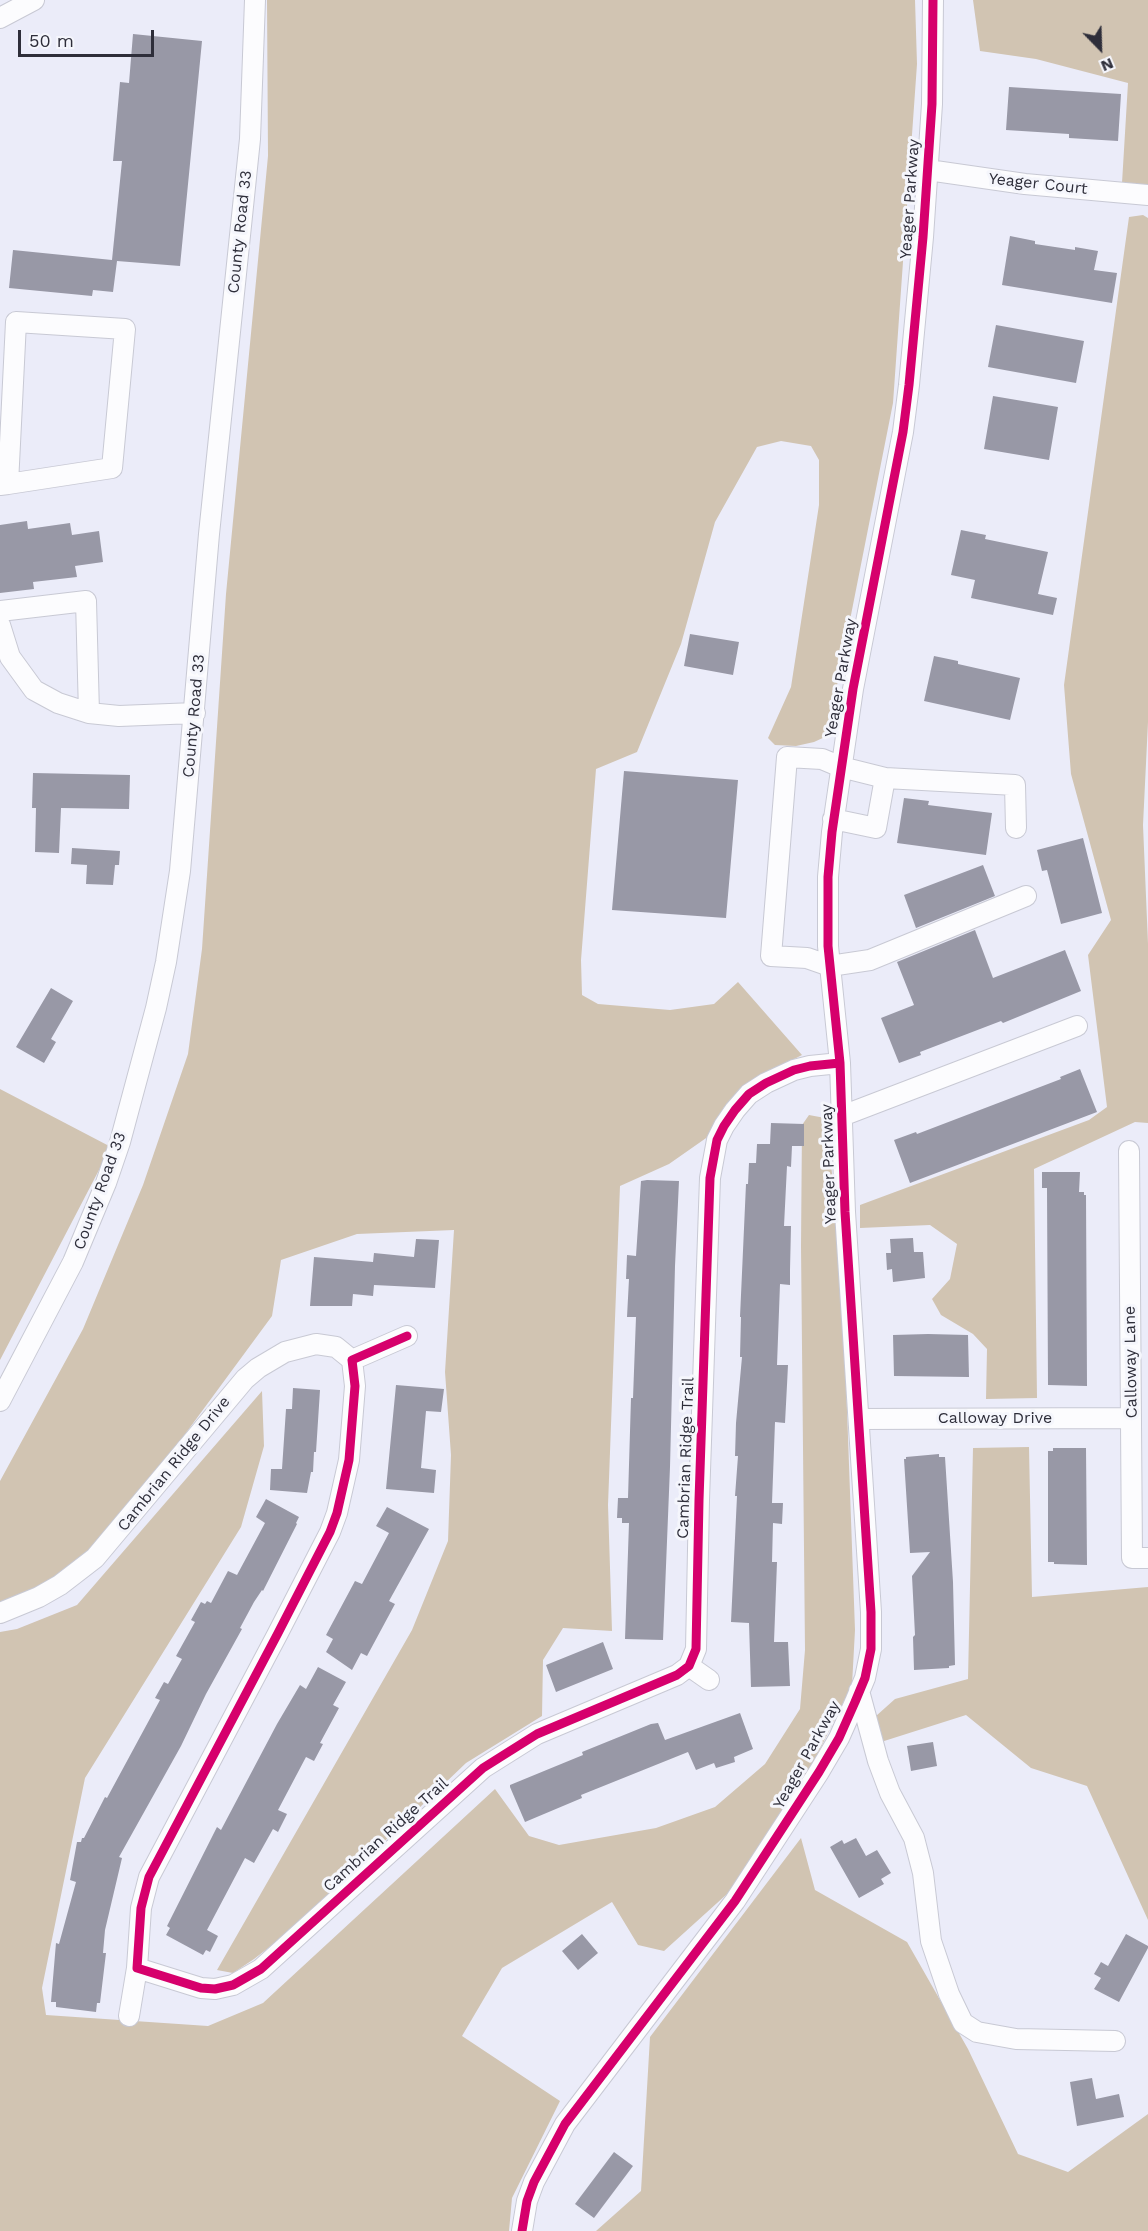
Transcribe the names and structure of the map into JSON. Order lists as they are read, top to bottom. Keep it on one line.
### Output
{"streets":{"street":["Yeager Court","Yeager Parkway","County Road 33","Calloway Lane","Calloway Drive","Cambrian Ridge Trail","Cambrian Ridge Drive"]},"crossings":[["Yeager Court","Yeager Parkway"],["Yeager Parkway","Calloway Drive"],["Yeager Parkway","Cambrian Ridge Trail"],["Calloway Lane","Calloway Drive"]],"scale_bar":"50 m","north":"bottom right"}
